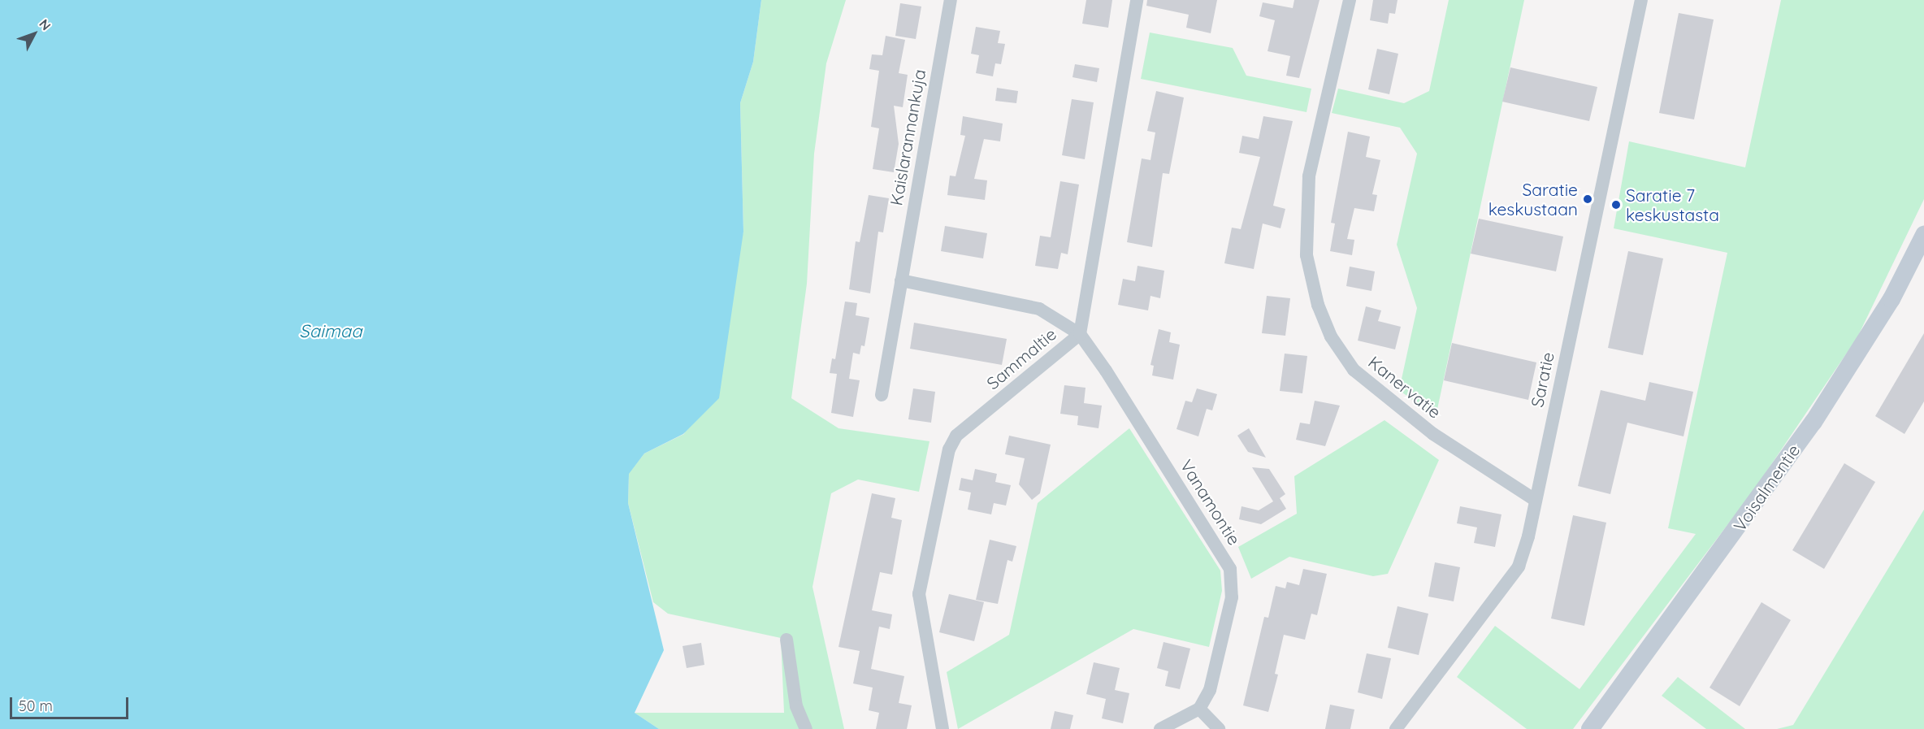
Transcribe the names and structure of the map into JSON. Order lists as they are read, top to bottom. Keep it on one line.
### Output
{"streets":{"street":["Kaislarannankuja","Sammaltie","Saratie","Kanervatie","Voisalmentie","Vanamontie"]},"crossings":[["Sammaltie","Vanamontie"],["Saratie","Kanervatie"]],"water":["Saimaa"],"places":["Saratie keskustaan","Saratie 7 keskustasta"],"scale_bar":"50 m","north":"top right"}
